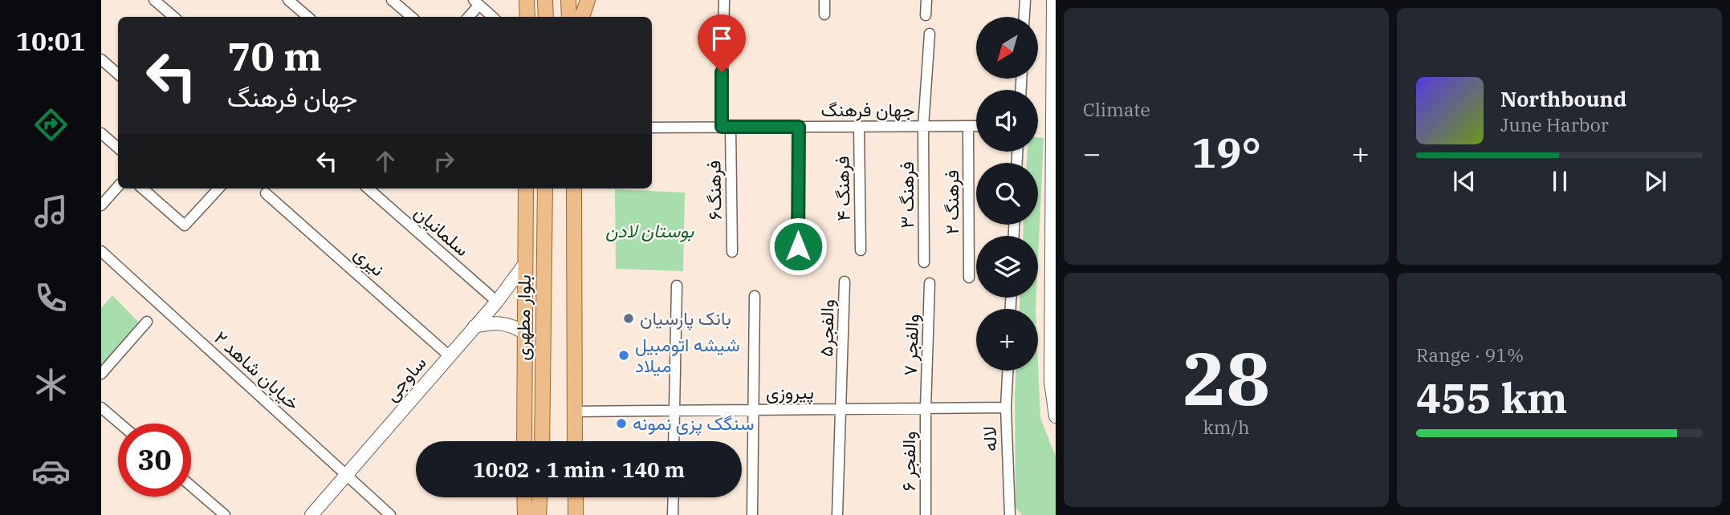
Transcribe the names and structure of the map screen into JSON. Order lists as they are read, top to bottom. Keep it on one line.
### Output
{"streets":{"main road":["بلوار مطهری","ساوجی"],"street":["جهان فرهنگ","فرهنگ ۴","فرهنگ۶","فرهنگ ۳","فرهنگ ۲","سلمانیان","نیری","والفجر۵","والفجر ۷","خیابان شاهد ۲","پیروزی","لاله","والفجر ۶"]},"crossings":[["جهان فرهنگ","فرهنگ ۴"],["جهان فرهنگ","فرهنگ۶"],["جهان فرهنگ","فرهنگ ۳"],["جهان فرهنگ","فرهنگ ۲"],["سلمانیان","ساوجی"],["نیری","ساوجی"],["والفجر۵","پیروزی"],["والفجر ۷","پیروزی"],["والفجر ۷","والفجر ۶"],["خیابان شاهد ۲","ساوجی"],["پیروزی","لاله"],["پیروزی","والفجر ۶"]],"parks":["بوستان لادن"],"places":["بانک پارسیان","شیشه اتومبیل میلاد","سنگک پزی نمونه"],"north":"bottom left","page":{"tabs":"10:01","tile":["Climate",["28","km/h"],["Range · 91%","455 km"]],"map_buttons":"+","turn":["70 m","جهان فرهنگ"],"song":["Northbound","June Harbor"],"heat":["−","19°","+"],"limit":"30","trip":"10:02 · 1 min · 140 m"}}
